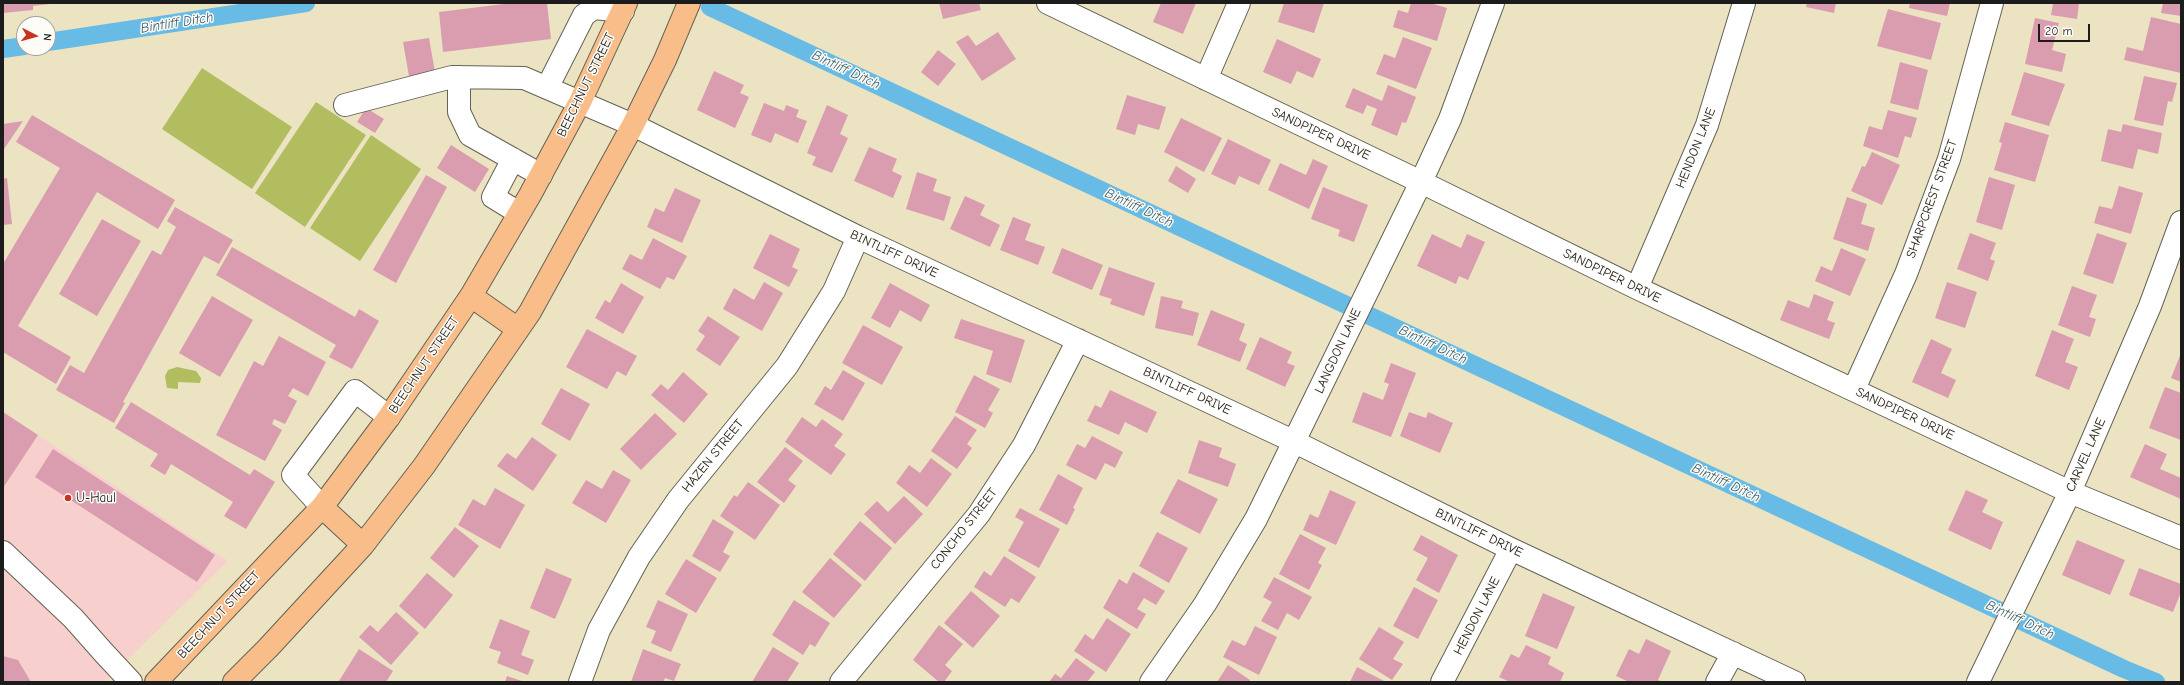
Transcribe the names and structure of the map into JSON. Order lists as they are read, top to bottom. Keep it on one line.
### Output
{"streets":{"main road":["BEECHNUT STREET"],"street":["SANDPIPER DRIVE","HENDON LANE","SHARPCREST STREET","BINTLIFF DRIVE","LANGDON LANE","CARVEL LANE","HAZEN STREET","CONCHO STREET"]},"crossings":[["BEECHNUT STREET","BINTLIFF DRIVE"],["SANDPIPER DRIVE","HENDON LANE"],["SANDPIPER DRIVE","SHARPCREST STREET"],["SANDPIPER DRIVE","LANGDON LANE"],["SANDPIPER DRIVE","CARVEL LANE"],["HENDON LANE","BINTLIFF DRIVE"],["BINTLIFF DRIVE","LANGDON LANE"],["BINTLIFF DRIVE","HAZEN STREET"],["BINTLIFF DRIVE","CONCHO STREET"]],"water":["Bintliff Ditch"],"places":["U-Haul"],"scale_bar":"20 m","north":"right"}
